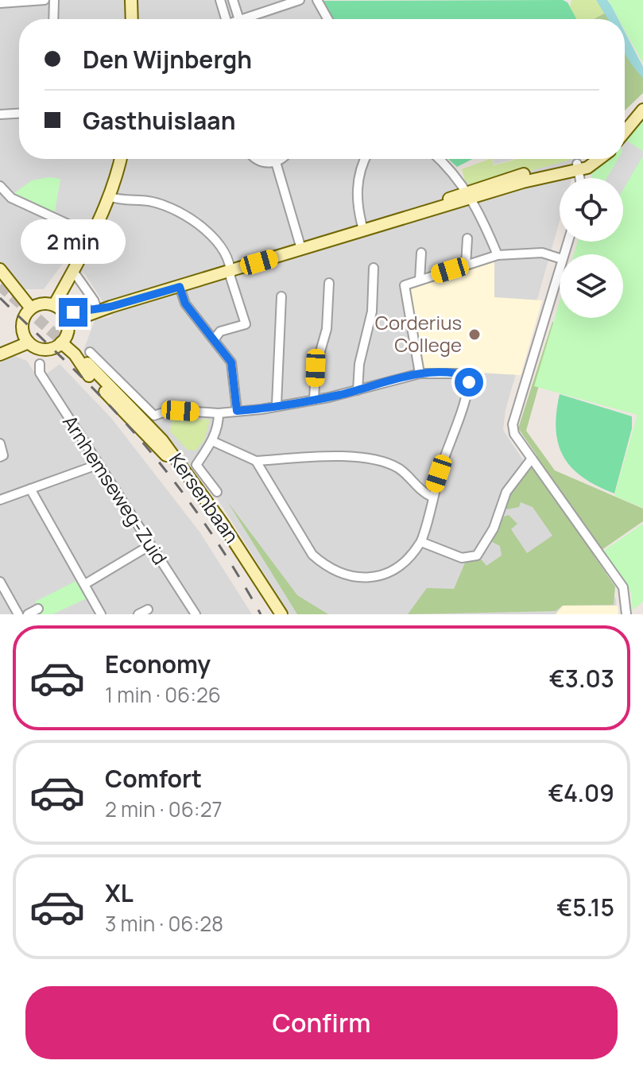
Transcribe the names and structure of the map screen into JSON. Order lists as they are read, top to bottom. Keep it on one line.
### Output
{"streets":{"main road":["Kersenbaan"],"street":["Arnhemseweg-Zuid"]},"places":["Corderius College"],"page":{"banner":["Den Wijnbergh","Gasthuislaan"],"bubble":"2 min","list":[{"name":"Economy","note":"1 min · 06:26","value":"€3.03"},{"name":"Comfort","note":"2 min · 06:27","value":"€4.09"},{"name":"XL","note":"3 min · 06:28","value":"€5.15"}],"buttons":"Confirm"}}
